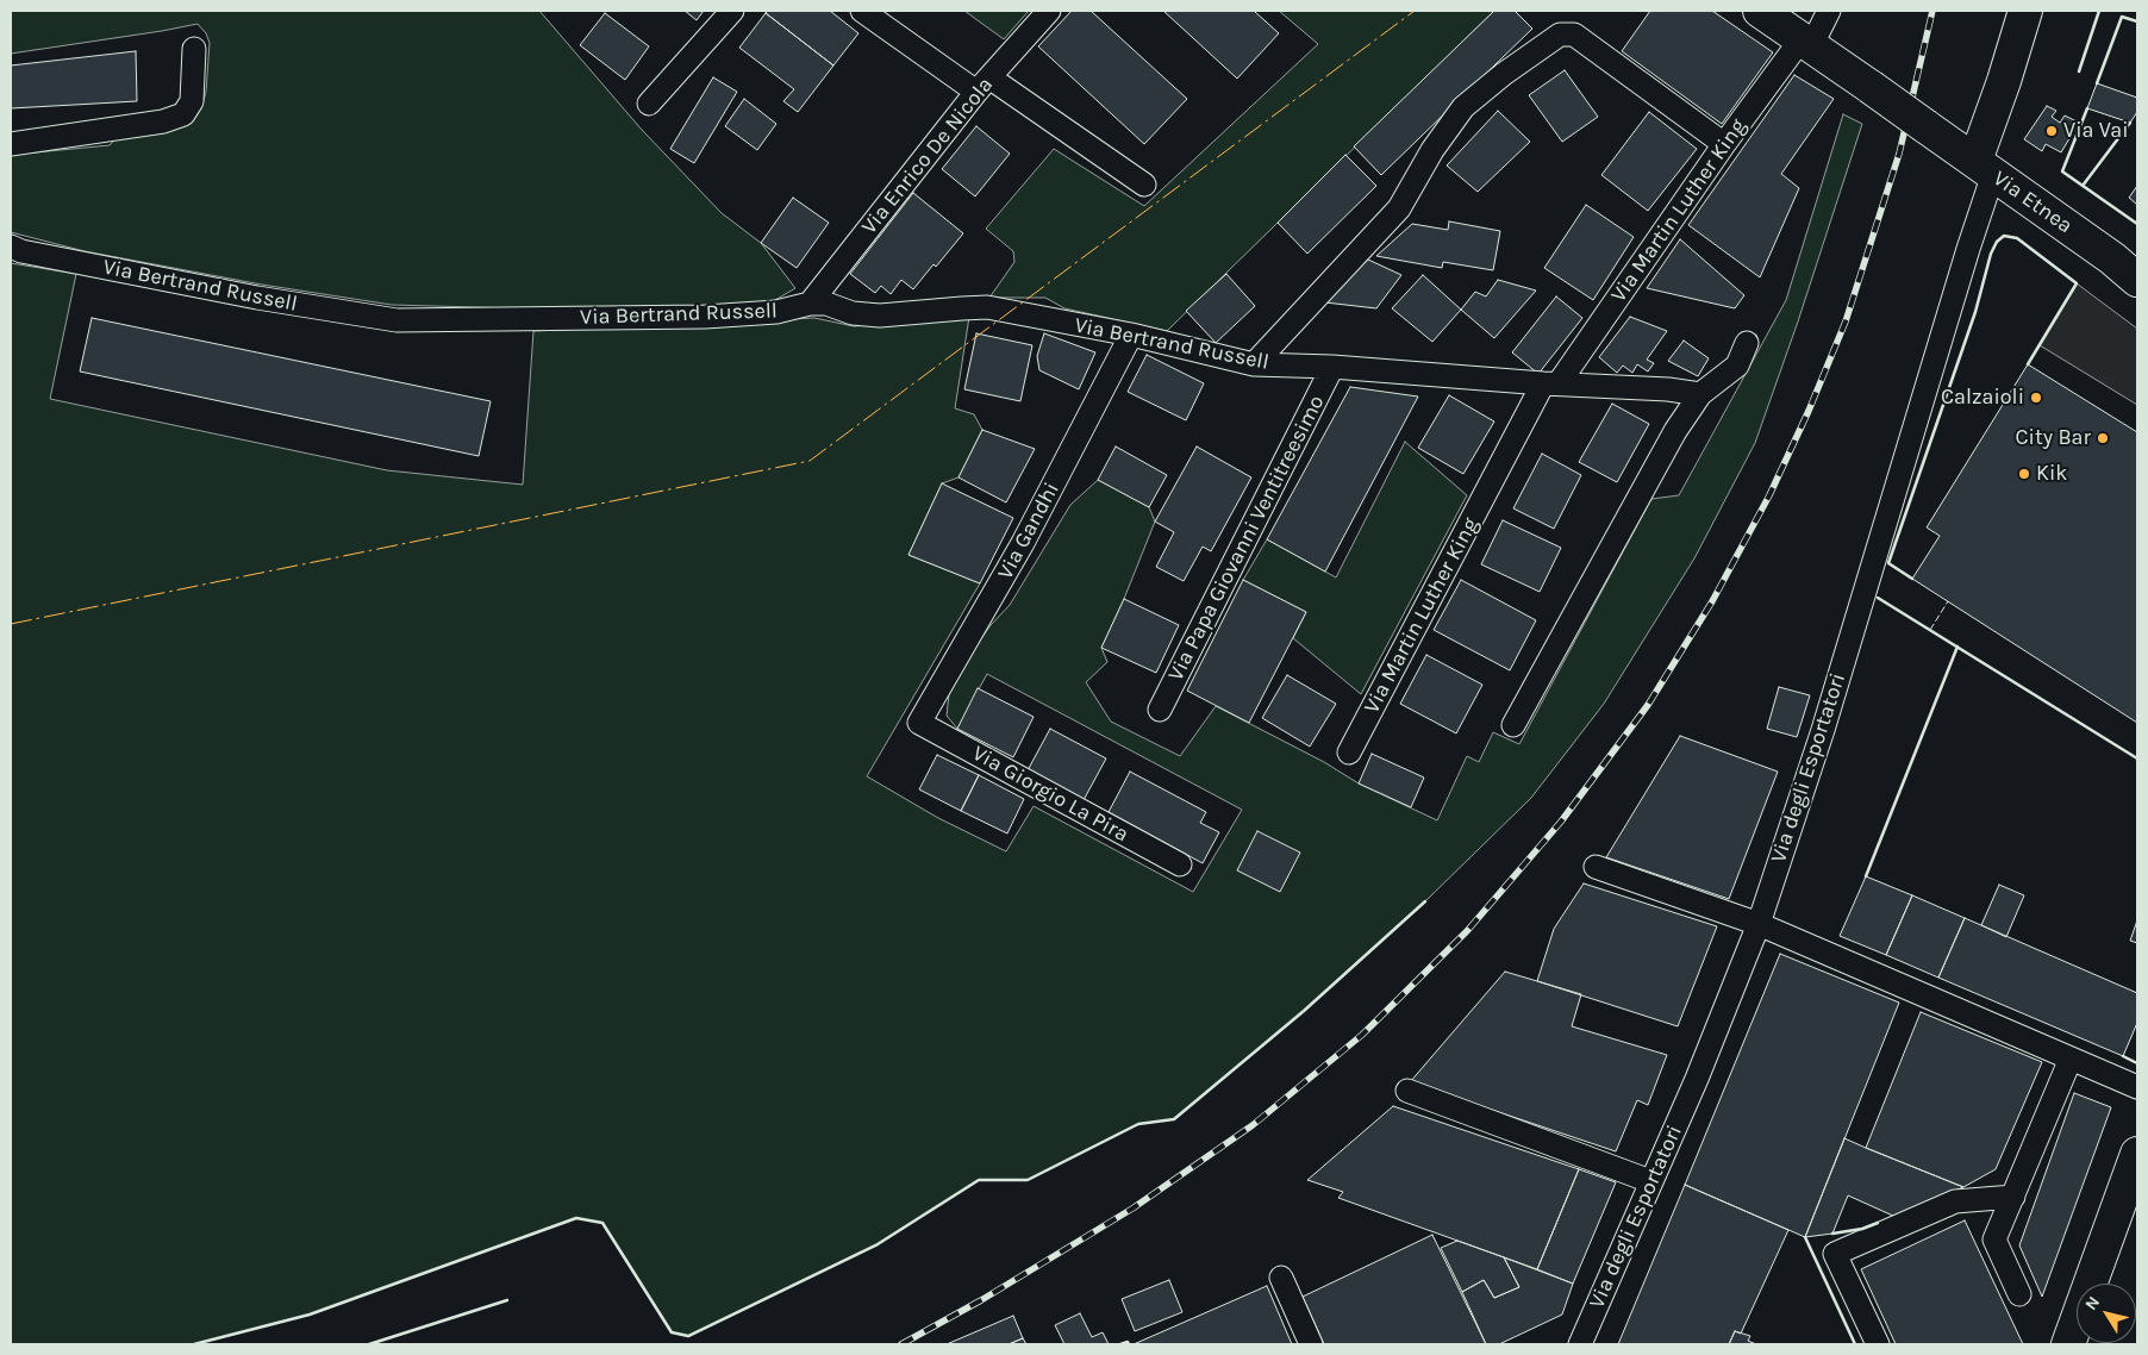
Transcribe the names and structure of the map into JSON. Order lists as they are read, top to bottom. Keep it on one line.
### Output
{"streets":{"main road":["Via Etnea"],"street":["Via Enrico De Nicola","Via Martin Luther King","Via Bertrand Russell","Via Gandhi","Via Papa Giovanni Ventitreesimo","Via degli Esportatori","Via Giorgio La Pira"]},"crossings":[["Via Enrico De Nicola","Via Bertrand Russell"],["Via Etnea","Via Martin Luther King"],["Via Etnea","Via degli Esportatori"],["Via Martin Luther King","Via Bertrand Russell"],["Via Bertrand Russell","Via Gandhi"],["Via Bertrand Russell","Via Papa Giovanni Ventitreesimo"],["Via Gandhi","Via Giorgio La Pira"]],"places":["Via Vai","Calzaioli","City Bar","Kik"],"north":"top left"}
